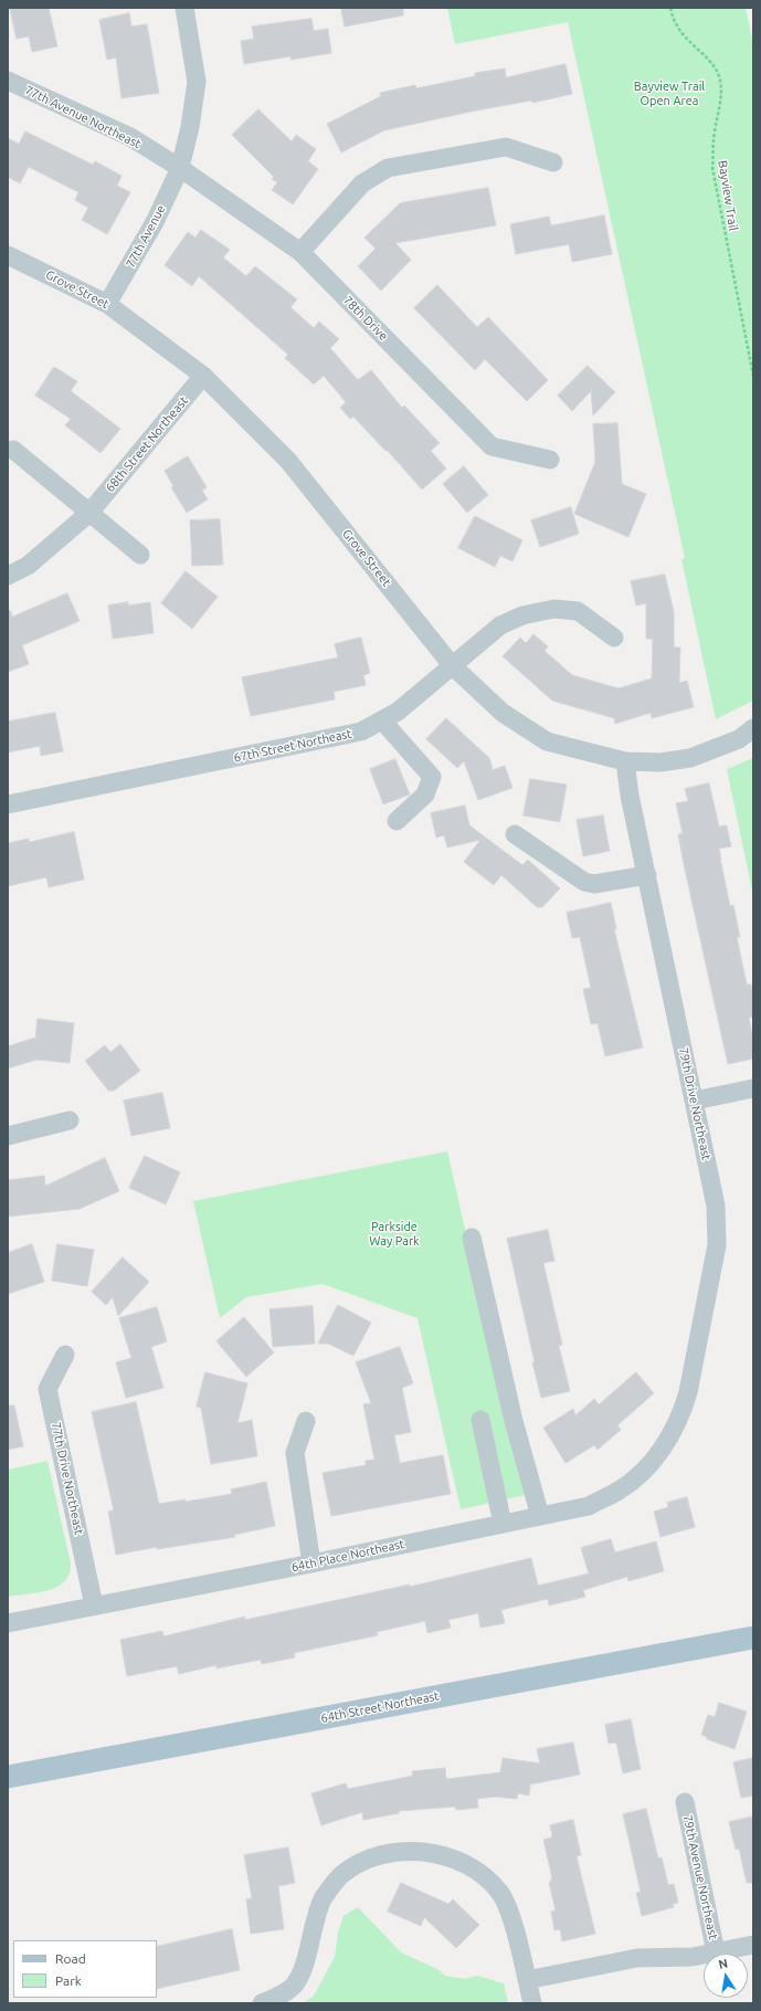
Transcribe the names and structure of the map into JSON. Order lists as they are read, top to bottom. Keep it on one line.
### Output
{"streets":{"main road":["64th Street Northeast"],"street":["77th Avenue Northeast","77th Avenue","Grove Street","78th Drive","68th Street Northeast","67th Street Northeast","79th Drive Northeast","77th Drive Northeast","64th Place Northeast","79th Avenue Northeast"],"path":["Bayview Trail"]},"crossings":[["77th Avenue Northeast","77th Avenue"],["77th Avenue Northeast","78th Drive"],["77th Avenue","Grove Street"],["77th Avenue","78th Drive"],["Grove Street","68th Street Northeast"],["Grove Street","67th Street Northeast"],["Grove Street","79th Drive Northeast"],["79th Drive Northeast","64th Place Northeast"],["77th Drive Northeast","64th Place Northeast"]],"parks":["Bayview Trail Open Area","Parkside Way Park"],"legend":["Road","Park"],"north":"top"}
